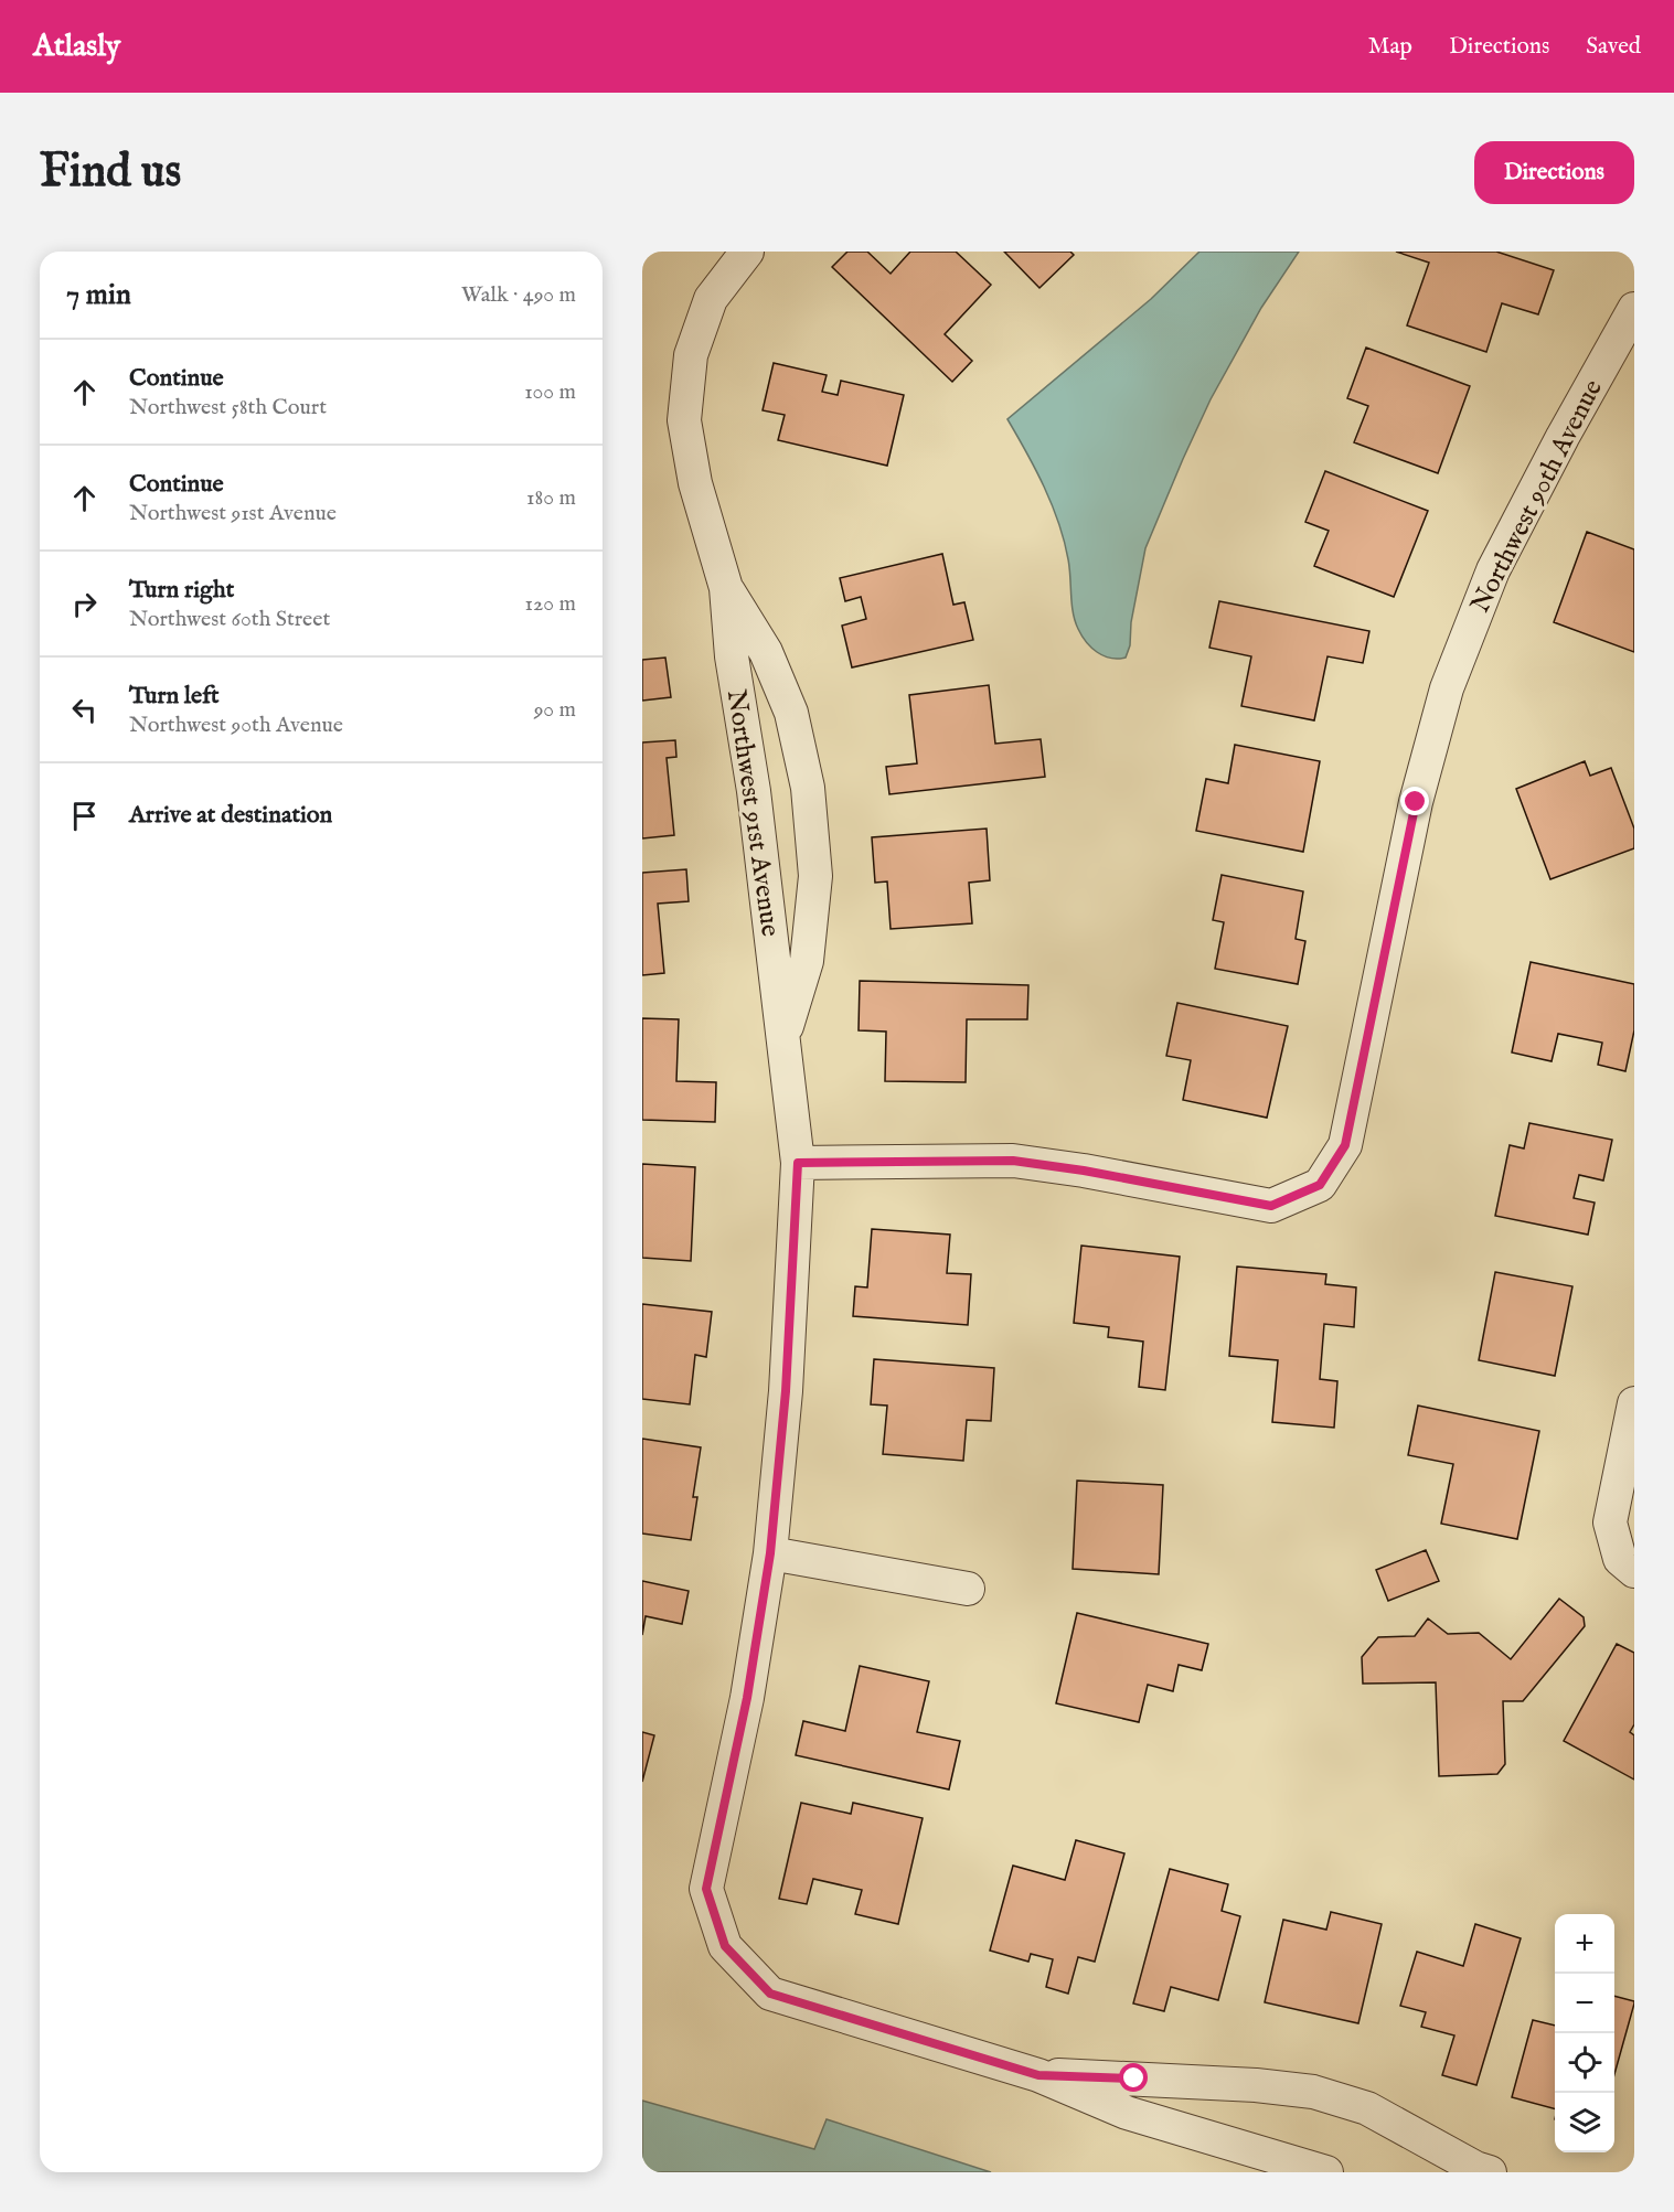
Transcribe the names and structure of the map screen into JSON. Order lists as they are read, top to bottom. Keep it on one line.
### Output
{"streets":{"street":["Northwest 90th Avenue","Northwest 91st Avenue"]},"crossings":[["Northwest 90th Avenue","Northwest 91st Avenue"]],"page":{"header":"Atlasly","nav":["Map","Directions","Saved"],"buttons":"Directions","title":"Find us","heading":["7 min","Walk · 490 m"],"list":[["Continue","Northwest 58th Court","100 m"],["Continue","Northwest 91st Avenue","180 m"],["Turn right","Northwest 60th Street","120 m"],["Turn left","Northwest 90th Avenue","90 m"],"Arrive at destination"],"map_buttons":["+","−"]}}
